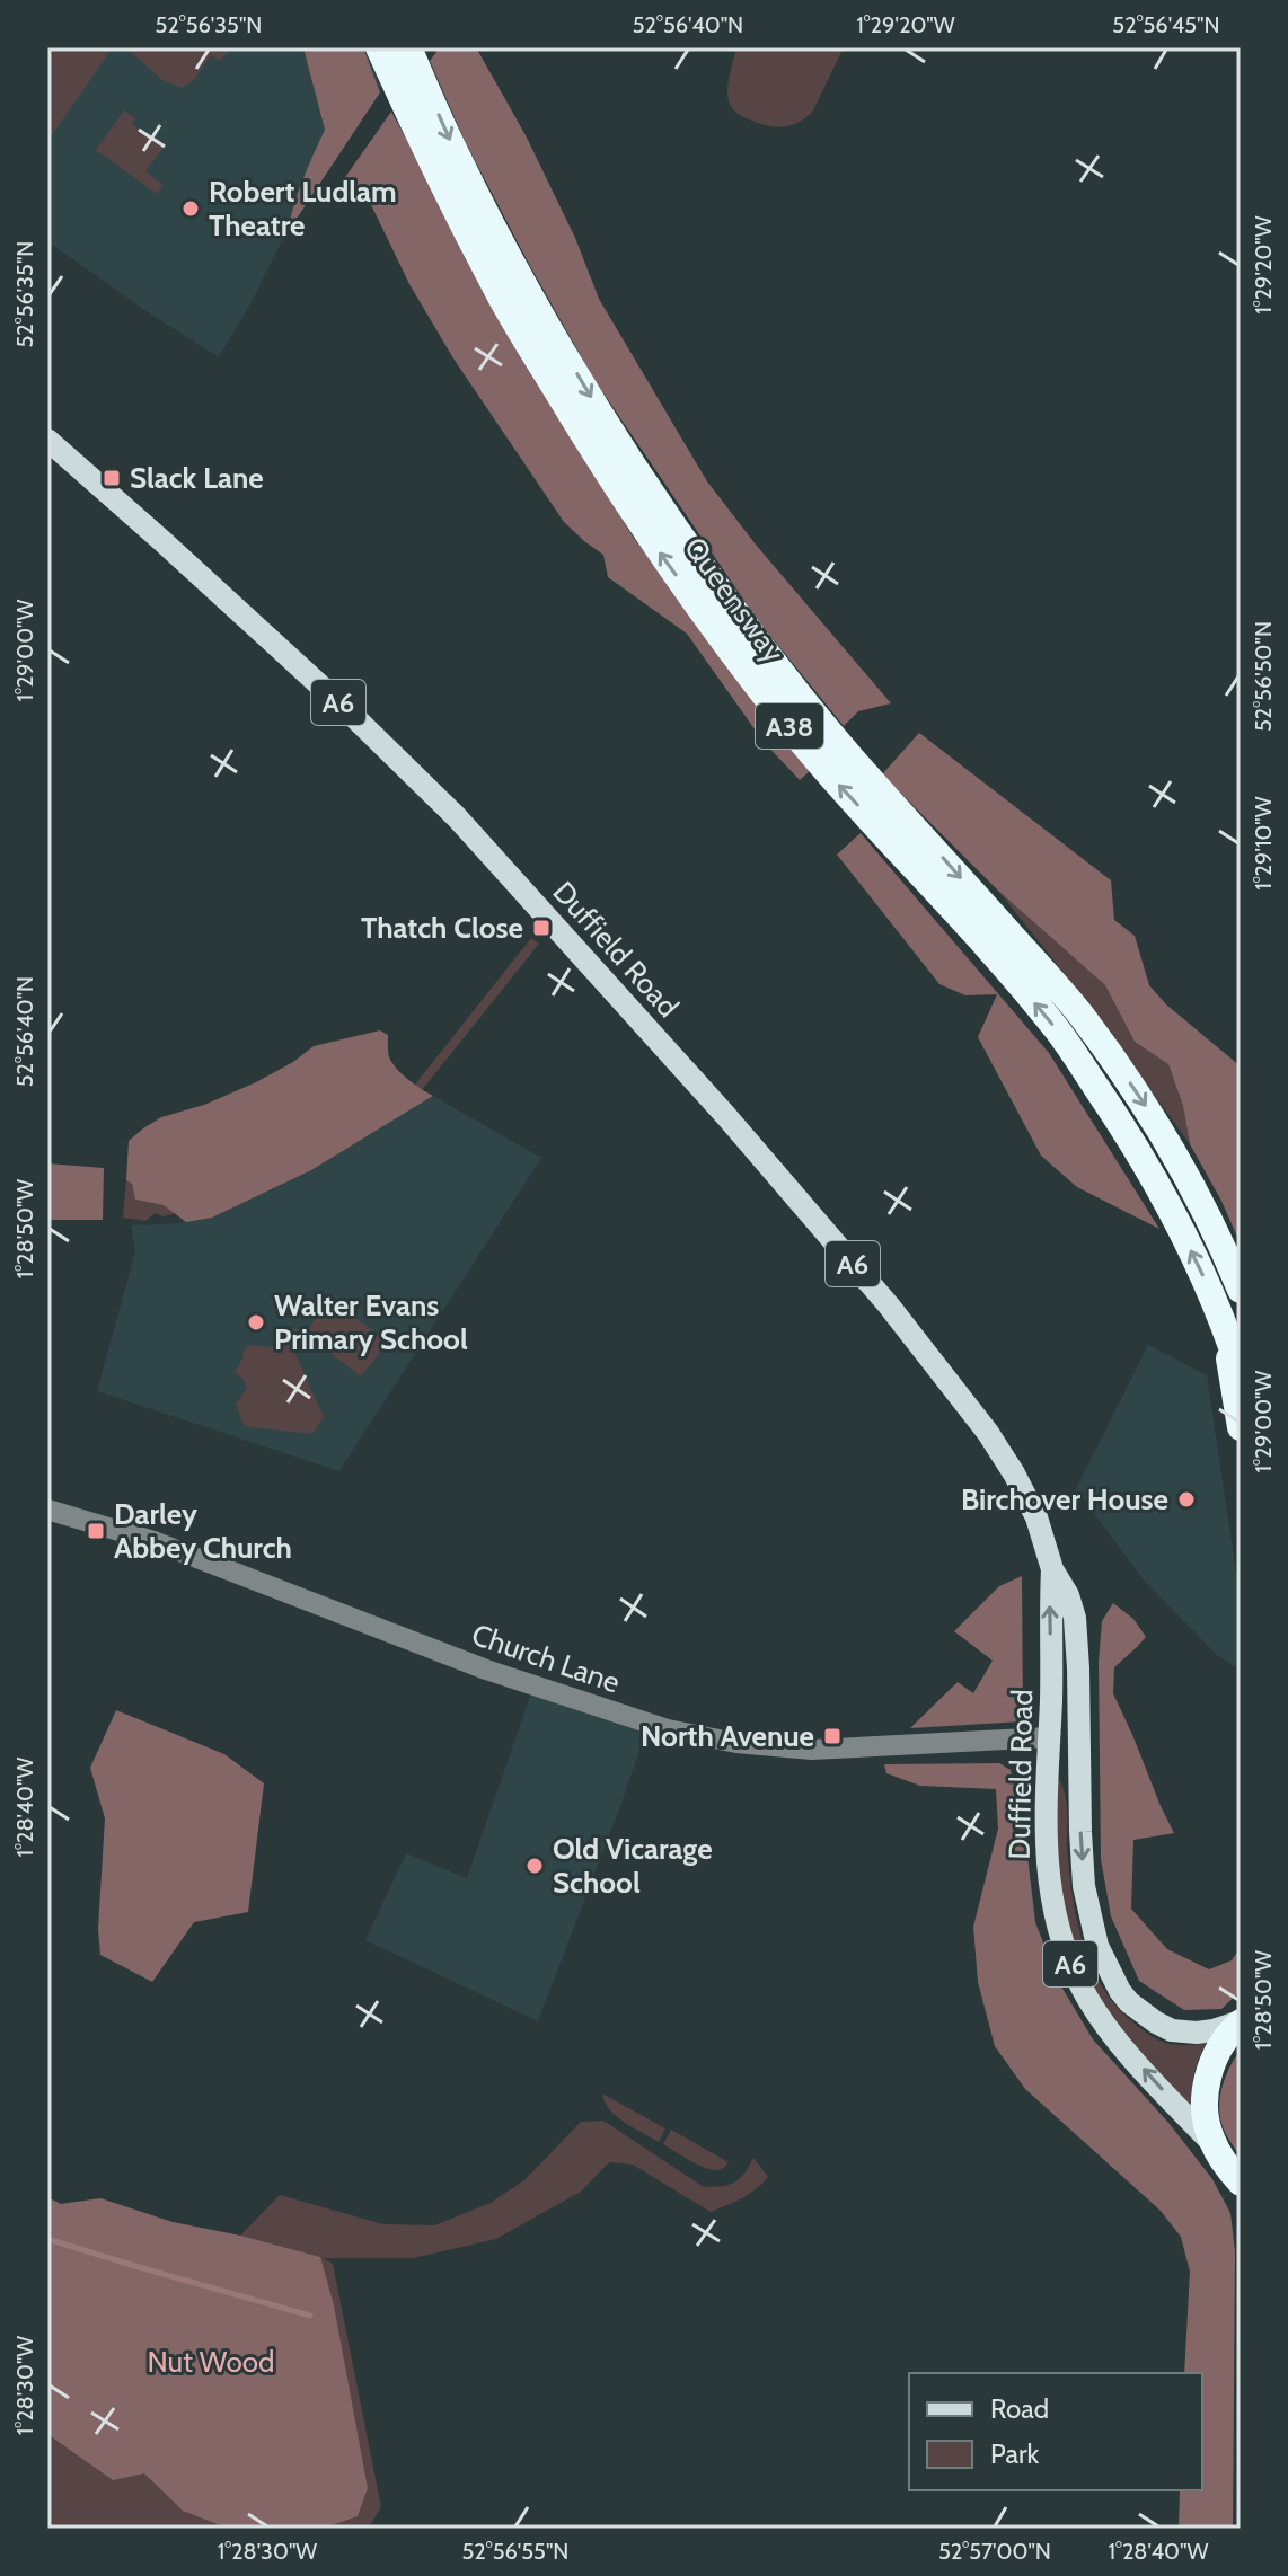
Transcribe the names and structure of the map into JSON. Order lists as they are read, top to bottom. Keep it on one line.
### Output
{"streets":{"highway":["Queensway","A6","A38"],"main road":["Duffield Road"],"street":["Church Lane"]},"crossings":[["A6","Duffield Road"],["Duffield Road","Church Lane"]],"parks":["Nut Wood"],"places":{"other":["Robert Ludlam Theatre","Walter Evans Primary School","Birchover House","Old Vicarage School"],"transit":["Slack Lane","Thatch Close","Darley Abbey Church","North Avenue"]},"legend":["Road","Park"],"coordinates":["52°56'35\"N","52°56'40\"N","1°29'20\"W","52°56'45\"N","1°29'00\"W","52°56'50\"N","1°29'10\"W","1°28'50\"W","1°28'40\"W","1°28'30\"W","52°56'55\"N","52°57'00\"N"]}
